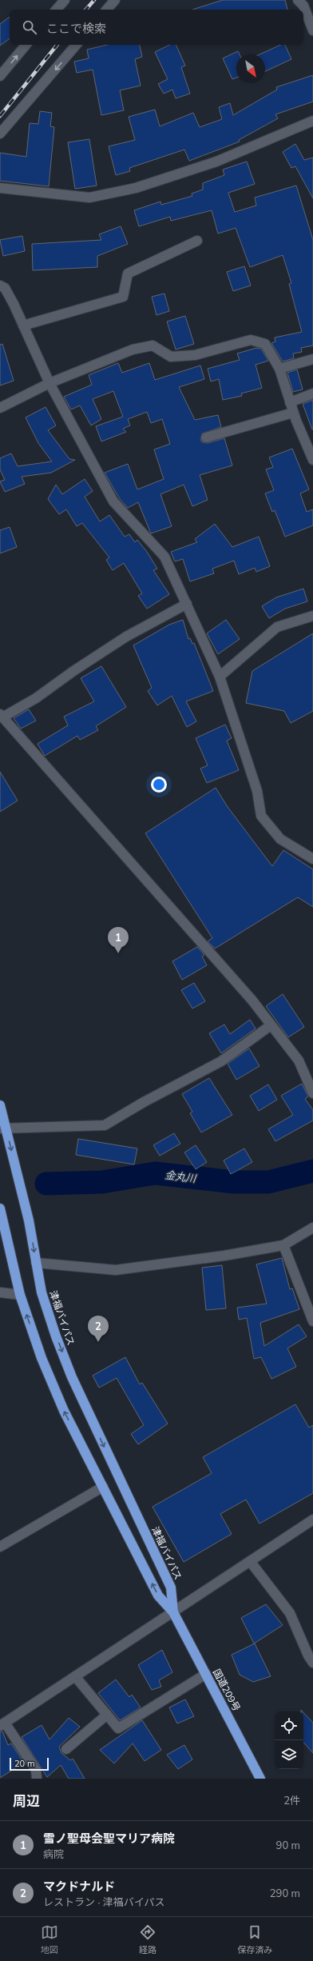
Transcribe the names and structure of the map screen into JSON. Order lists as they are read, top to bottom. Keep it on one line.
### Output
{"streets":{"highway":["津福バイパス","国道209号"]},"crossings":[["津福バイパス","国道209号"]],"water":["金丸川"],"scale_bar":"20 m","north":"bottom right","page":{"search":"ここで検索","pins":["1","2"],"scale":"20 m","heading":["周辺","2件"],"list":[{"mark":"1","name":"雪ノ聖母会聖マリア病院","note":"病院","value":"90 m"},{"mark":"2","name":"マクドナルド","note":"レストラン · 津福バイパス","value":"290 m"}],"nav":["地図","経路","保存済み"]}}
